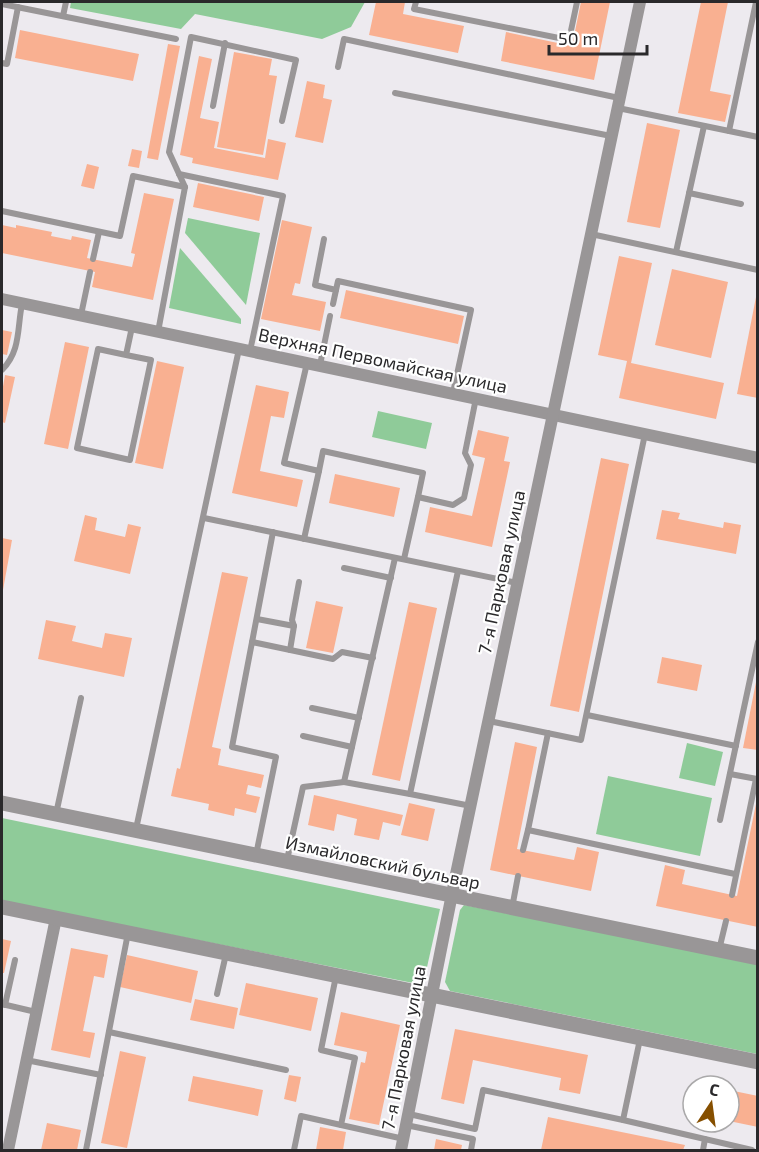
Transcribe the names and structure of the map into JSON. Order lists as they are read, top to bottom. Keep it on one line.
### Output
{"streets":{"street":["Верхняя Первомайская улица","7-я Парковая улица","Измайловский бульвар"]},"crossings":[["Верхняя Первомайская улица","7-я Парковая улица"],["7-я Парковая улица","Измайловский бульвар"]],"scale_bar":"50 m","north":"top"}
